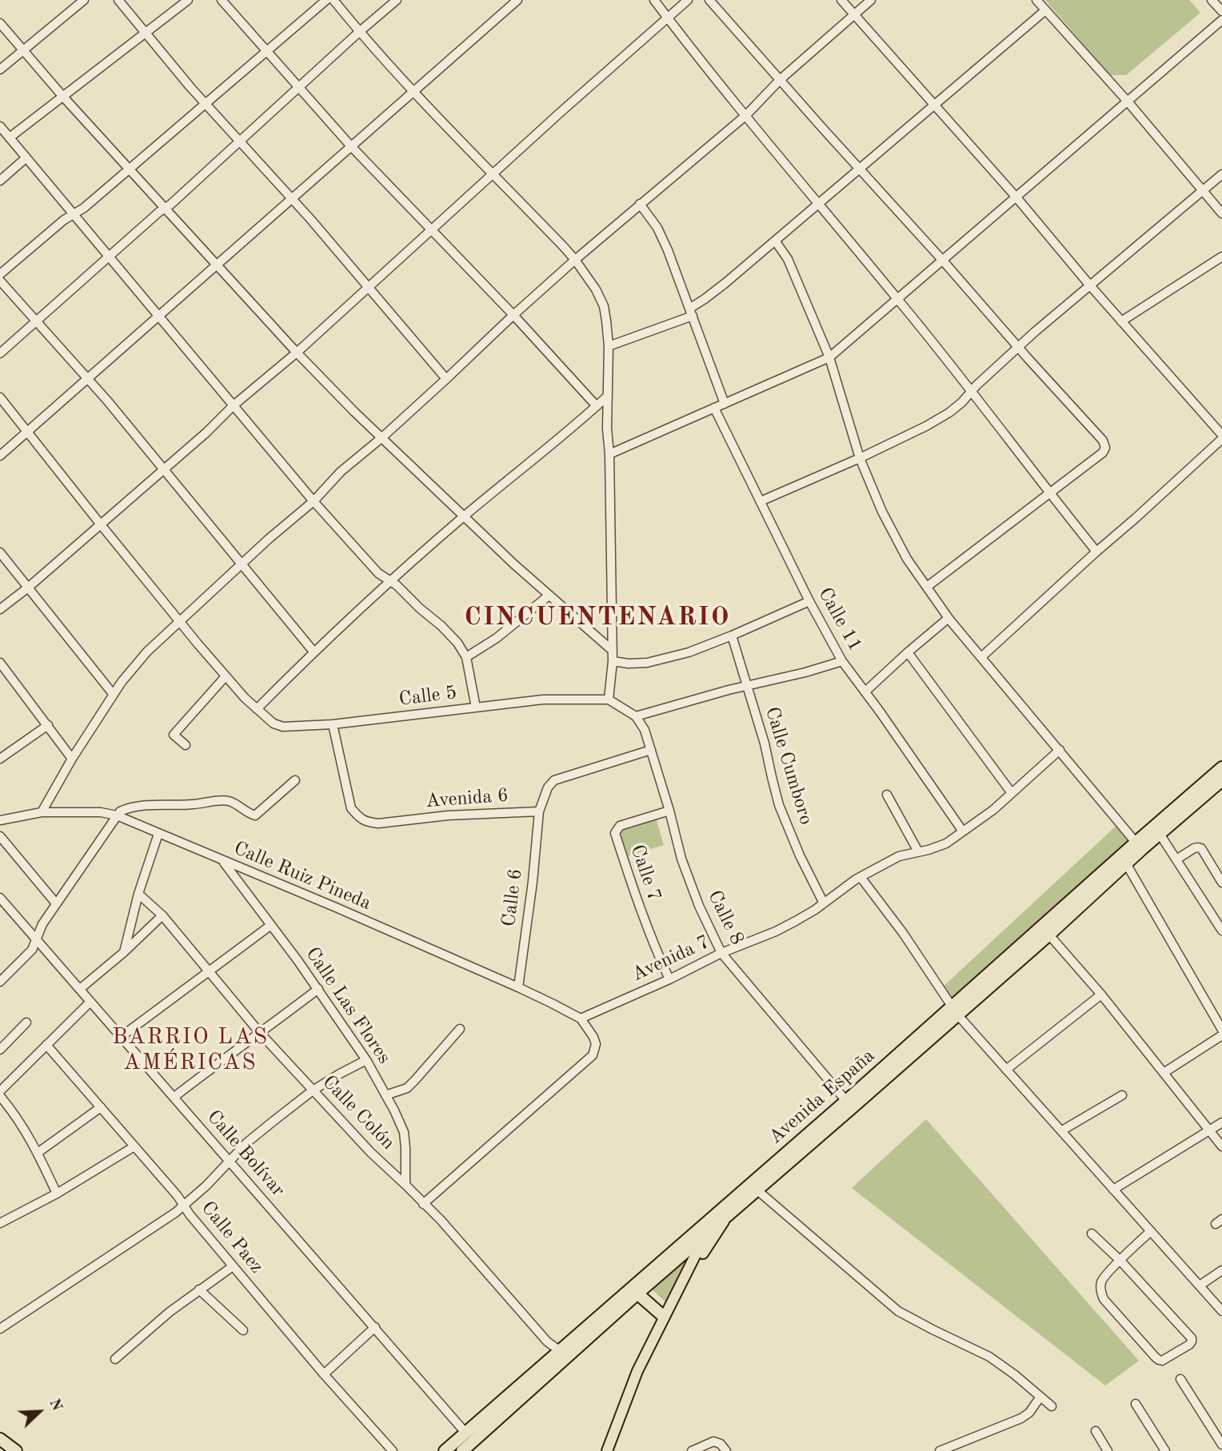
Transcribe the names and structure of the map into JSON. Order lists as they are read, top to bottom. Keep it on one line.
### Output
{"streets":{"highway":["Avenida España"],"street":["Calle 11","Calle 5","Calle Cumboro","Avenida 6","Calle 7","Calle Ruiz Pineda","Calle 6","Calle 8","Avenida 7","Calle Las Flores","Calle Colón","Calle Bolívar","Calle Paez"]},"crossings":[["Calle 11","Avenida 7"],["Calle 5","Avenida 6"],["Calle Cumboro","Avenida 7"],["Avenida 6","Calle 6"],["Calle 7","Calle 8"],["Calle 7","Avenida 7"],["Calle Ruiz Pineda","Calle 6"],["Calle Ruiz Pineda","Avenida 7"],["Calle Ruiz Pineda","Calle Las Flores"],["Calle 8","Avenida 7"],["Calle 8","Avenida España"],["Calle Las Flores","Calle Colón"],["Avenida España","Calle Colón"],["Avenida España","Calle Bolívar"]],"districts":["CINCUENTENARIO","BARRIO LAS AMÉRICAS"],"north":"top right"}
